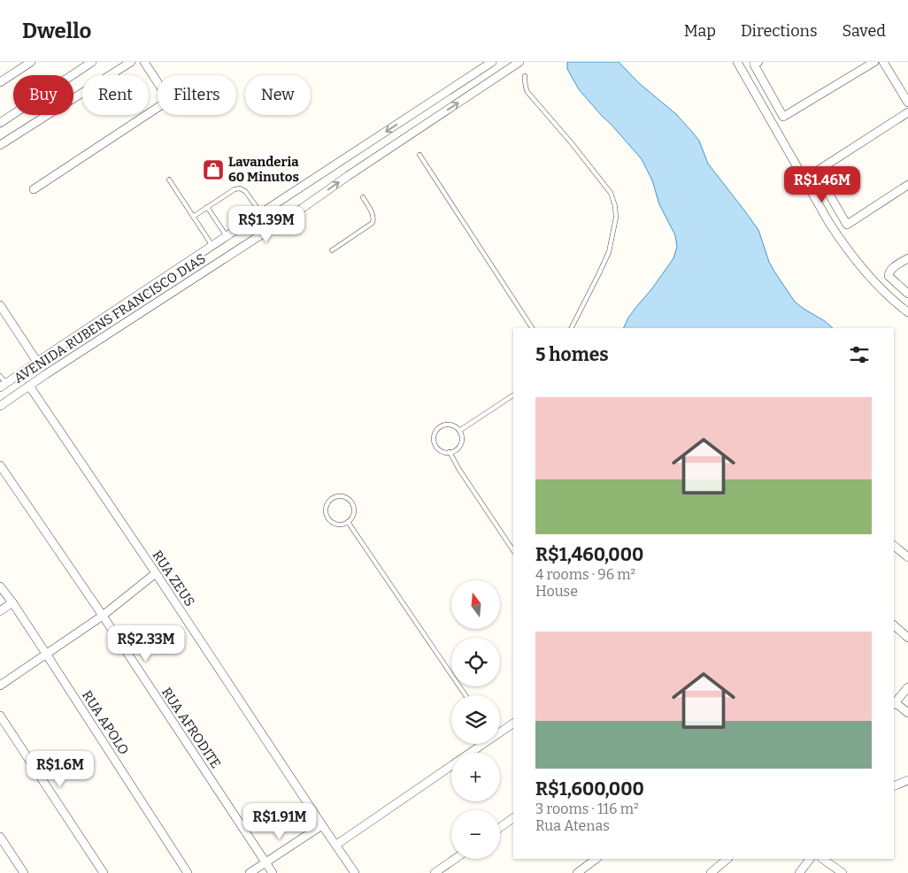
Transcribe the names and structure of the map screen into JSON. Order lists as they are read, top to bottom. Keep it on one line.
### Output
{"streets":{"street":["AVENIDA RUBENS FRANCISCO DIAS","RUA ZEUS","RUA APOLO","RUA AFRODITE"]},"crossings":[["AVENIDA RUBENS FRANCISCO DIAS","RUA ZEUS"]],"places":{"shop":["Lavanderia 60 Minutos"]},"north":"top","page":{"header":"Dwello","nav":["Map","Directions","Saved"],"chip":["Buy","Rent","Filters","New"],"price":["R$1.46M","R$1.39M","R$2.33M","R$1.6M","R$1.91M"],"heading":"5 homes","list":[{"name":"R$1,460,000","note":"4 rooms · 96 m² · House"},{"name":"R$1,600,000","note":"3 rooms · 116 m² · Rua Atenas"}],"map_buttons":["+","−"]}}
